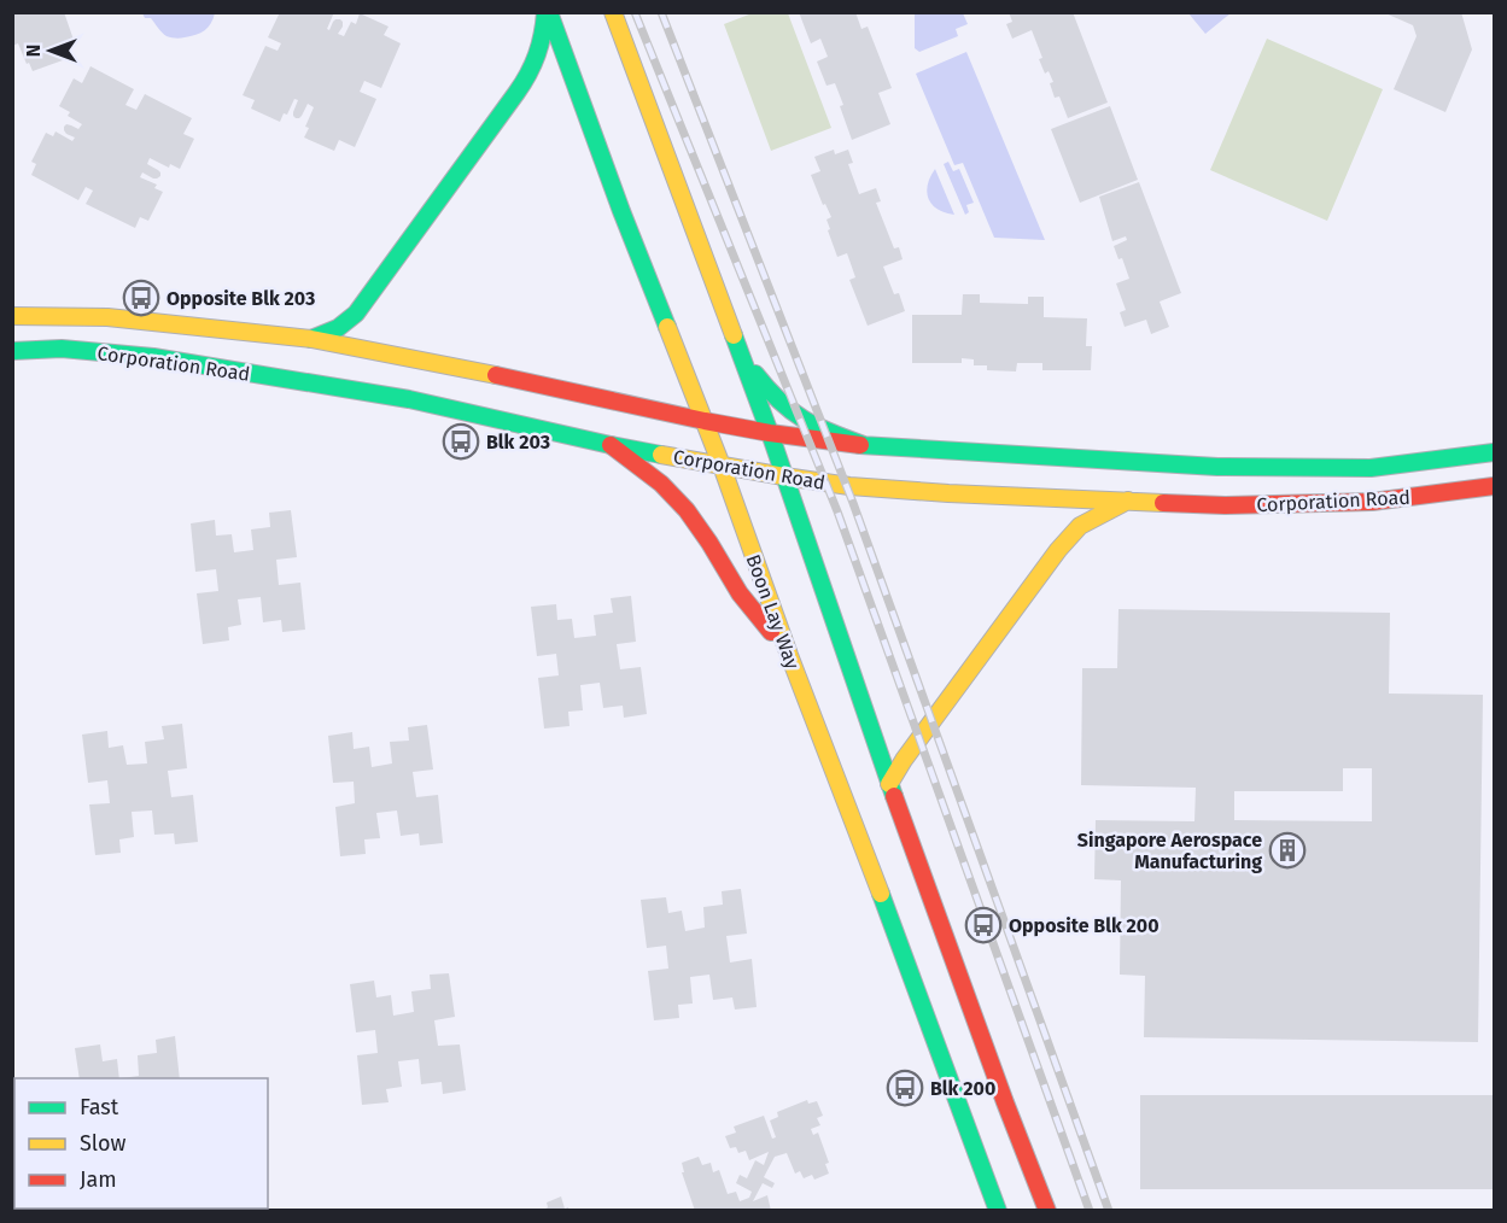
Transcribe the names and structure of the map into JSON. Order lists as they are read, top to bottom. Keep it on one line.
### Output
{"streets":{"main road":["Corporation Road","Boon Lay Way"]},"crossings":[["Corporation Road","Boon Lay Way"]],"places":{"bus stop":["Opposite Blk 203","Blk 203","Opposite Blk 200","Blk 200"],"building":["Singapore Aerospace Manufacturing"]},"legend":["Fast","Slow","Jam"],"north":"left"}
